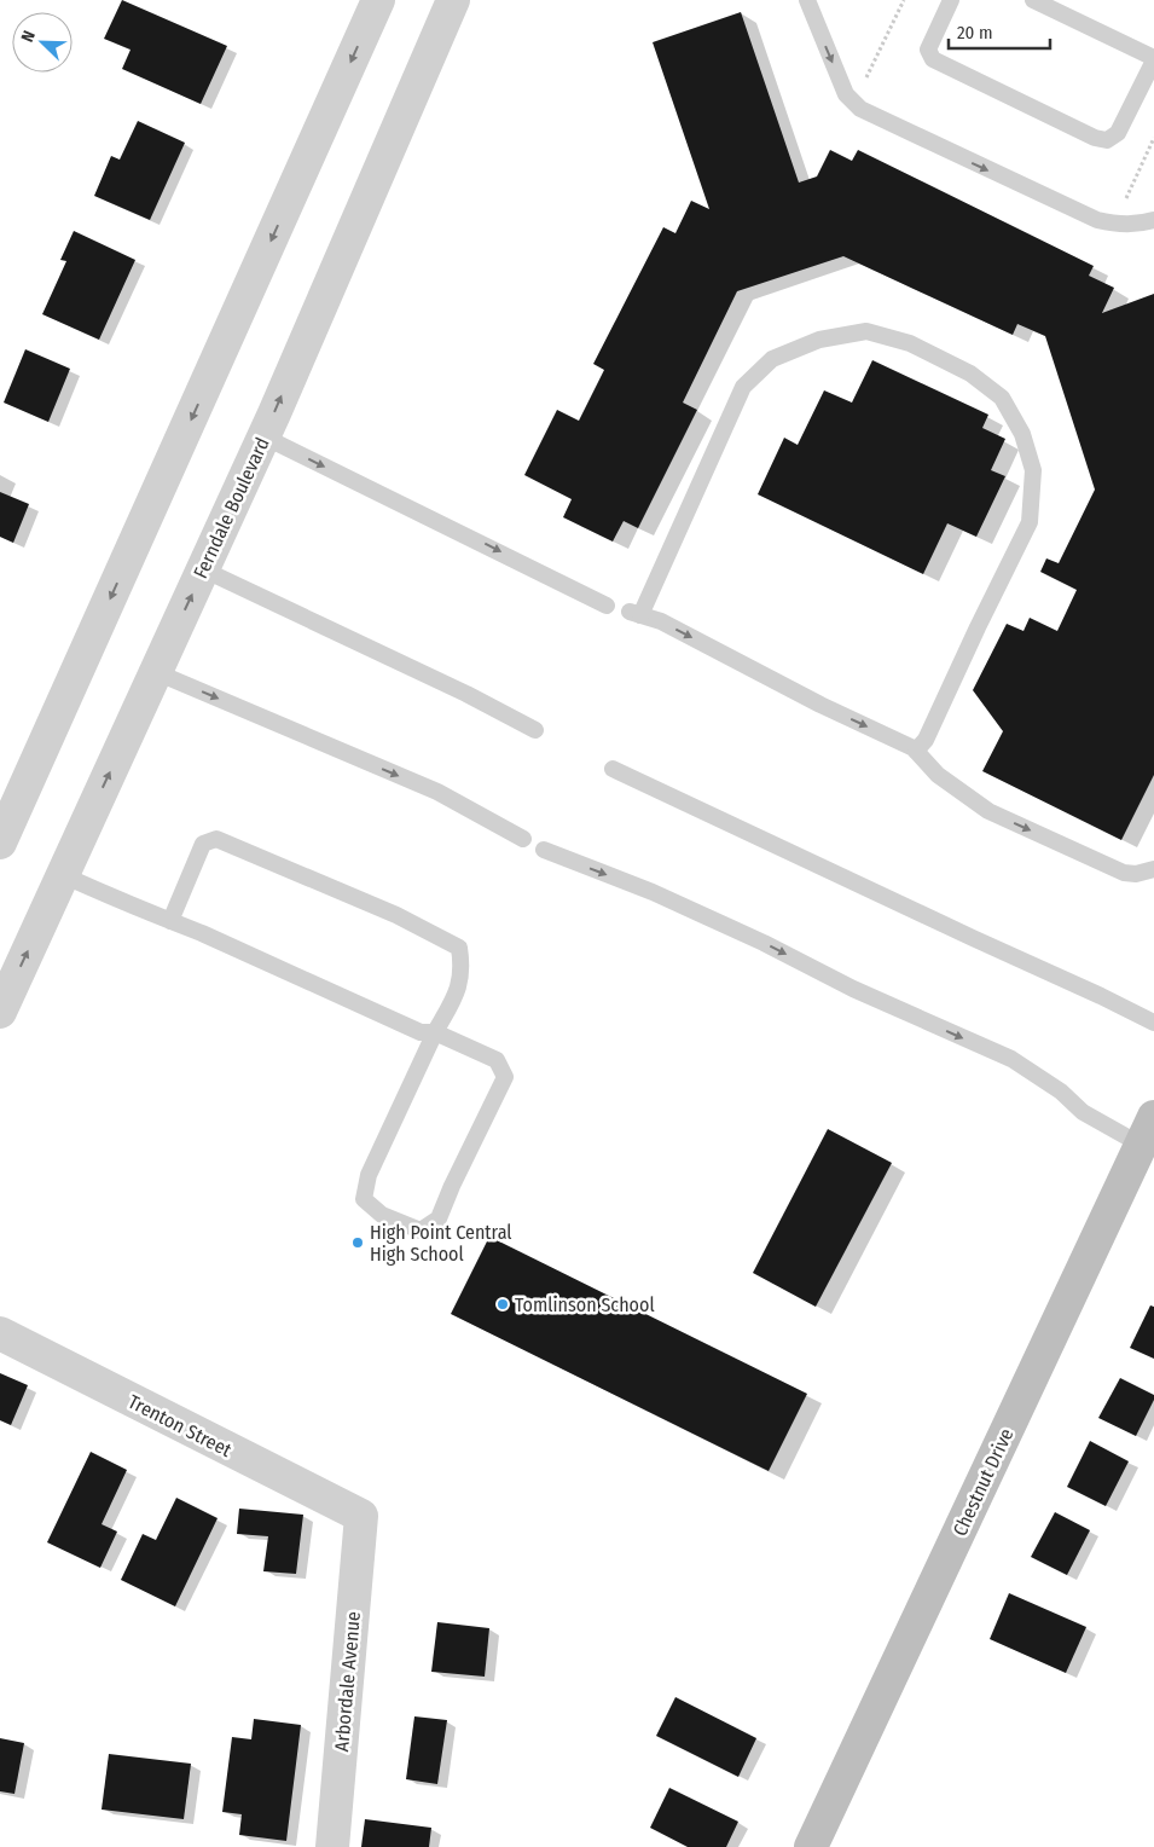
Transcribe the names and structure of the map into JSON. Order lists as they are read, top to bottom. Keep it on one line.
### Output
{"streets":{"street":["Ferndale Boulevard","Trenton Street","Chestnut Drive","Arbordale Avenue"]},"crossings":[["Trenton Street","Arbordale Avenue"]],"places":["High Point Central High School","Tomlinson School"],"scale_bar":"20 m","north":"top left"}
